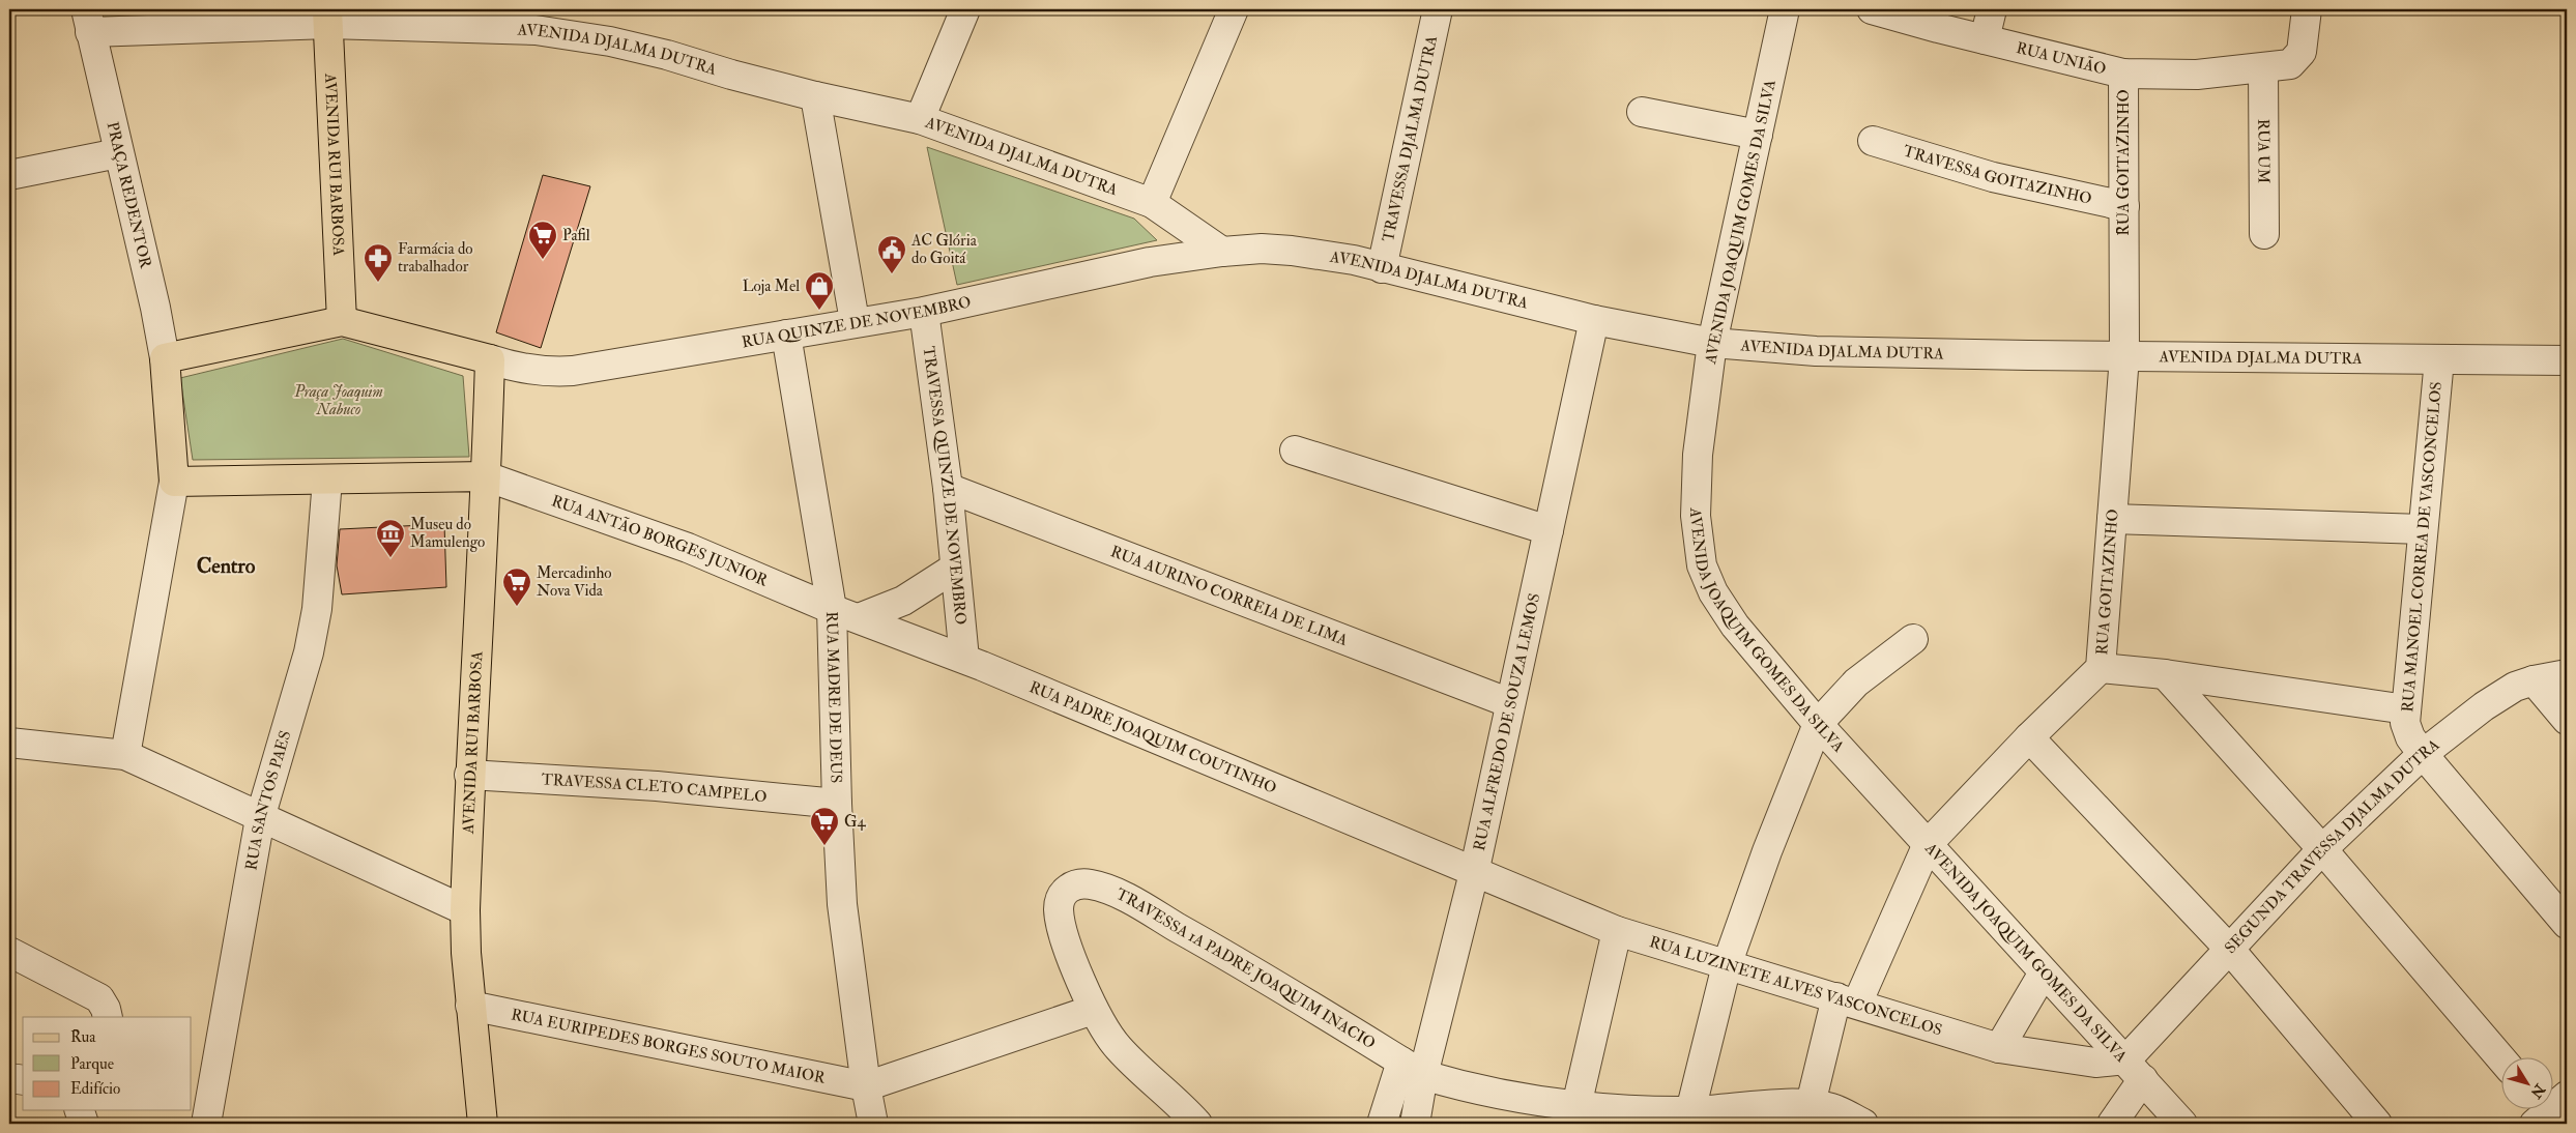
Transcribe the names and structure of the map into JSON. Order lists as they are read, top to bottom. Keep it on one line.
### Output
{"streets":{"main road":["AVENIDA RUI BARBOSA"],"street":["AVENIDA DJALMA DUTRA","RUA UNIÃO","TRAVESSA DJALMA DUTRA","RUA UM","RUA GOITAZINHO","TRAVESSA GOITAZINHO","PRAÇA REDENTOR","AVENIDA JOAQUIM GOMES DA SILVA","RUA QUINZE DE NOVEMBRO","TRAVESSA QUINZE DE NOVEMBRO","RUA ANTÃO BORGES JUNIOR","RUA MANOEL CORREA DE VASCONCELOS","RUA AURINO CORREIA DE LIMA","RUA MADRE DE DEUS","RUA ALFREDO DE SOUZA LEMOS","RUA PADRE JOAQUIM COUTINHO","TRAVESSA CLETO CAMPELO","RUA SANTOS PAES","SEGUNDA TRAVESSA DJALMA DUTRA","TRAVESSA 1A PADRE JOAQUIM INACIO","RUA LUZINETE ALVES VASCONCELOS","RUA EURIPEDES BORGES SOUTO MAIOR"]},"crossings":[["AVENIDA DJALMA DUTRA","TRAVESSA DJALMA DUTRA"],["AVENIDA DJALMA DUTRA","RUA GOITAZINHO"],["AVENIDA DJALMA DUTRA","AVENIDA RUI BARBOSA"],["AVENIDA DJALMA DUTRA","PRAÇA REDENTOR"],["AVENIDA DJALMA DUTRA","AVENIDA JOAQUIM GOMES DA SILVA"],["AVENIDA DJALMA DUTRA","RUA QUINZE DE NOVEMBRO"],["AVENIDA DJALMA DUTRA","RUA MANOEL CORREA DE VASCONCELOS"],["AVENIDA DJALMA DUTRA","RUA ALFREDO DE SOUZA LEMOS"],["RUA UNIÃO","RUA UM"],["RUA UNIÃO","RUA GOITAZINHO"],["RUA GOITAZINHO","TRAVESSA GOITAZINHO"],["RUA GOITAZINHO","AVENIDA JOAQUIM GOMES DA SILVA"],["RUA GOITAZINHO","TRAVESSA 1A PADRE JOAQUIM INACIO"],["RUA GOITAZINHO","RUA LUZINETE ALVES VASCONCELOS"],["AVENIDA RUI BARBOSA","PRAÇA REDENTOR"],["AVENIDA RUI BARBOSA","RUA QUINZE DE NOVEMBRO"],["AVENIDA RUI BARBOSA","RUA ANTÃO BORGES JUNIOR"],["AVENIDA RUI BARBOSA","TRAVESSA CLETO CAMPELO"],["AVENIDA RUI BARBOSA","RUA EURIPEDES BORGES SOUTO MAIOR"],["AVENIDA JOAQUIM GOMES DA SILVA","SEGUNDA TRAVESSA DJALMA DUTRA"],["AVENIDA JOAQUIM GOMES DA SILVA","RUA LUZINETE ALVES VASCONCELOS"],["RUA QUINZE DE NOVEMBRO","TRAVESSA QUINZE DE NOVEMBRO"],["RUA QUINZE DE NOVEMBRO","RUA MADRE DE DEUS"],["TRAVESSA QUINZE DE NOVEMBRO","RUA AURINO CORREIA DE LIMA"],["TRAVESSA QUINZE DE NOVEMBRO","RUA PADRE JOAQUIM COUTINHO"],["RUA ANTÃO BORGES JUNIOR","RUA MADRE DE DEUS"],["RUA ANTÃO BORGES JUNIOR","RUA PADRE JOAQUIM COUTINHO"],["RUA MANOEL CORREA DE VASCONCELOS","SEGUNDA TRAVESSA DJALMA DUTRA"],["RUA AURINO CORREIA DE LIMA","RUA ALFREDO DE SOUZA LEMOS"],["RUA MADRE DE DEUS","RUA PADRE JOAQUIM COUTINHO"],["RUA MADRE DE DEUS","TRAVESSA CLETO CAMPELO"],["RUA MADRE DE DEUS","RUA EURIPEDES BORGES SOUTO MAIOR"],["RUA ALFREDO DE SOUZA LEMOS","RUA PADRE JOAQUIM COUTINHO"],["RUA ALFREDO DE SOUZA LEMOS","TRAVESSA 1A PADRE JOAQUIM INACIO"],["RUA ALFREDO DE SOUZA LEMOS","RUA LUZINETE ALVES VASCONCELOS"],["RUA PADRE JOAQUIM COUTINHO","RUA LUZINETE ALVES VASCONCELOS"],["SEGUNDA TRAVESSA DJALMA DUTRA","RUA LUZINETE ALVES VASCONCELOS"]],"districts":["Centro"],"parks":["Praça Joaquim Nabuco"],"places":{"supermarket":["Pafil","Mercadinho Nova Vida","G4"],"public building":["AC Glória do Goitá"],"pharmacy":["Farmácia do trabalhador"],"shop":["Loja Mel"],"museum":["Museu do Mamulengo"]},"legend":["Rua","Parque","Edifício"],"north":"bottom right"}
